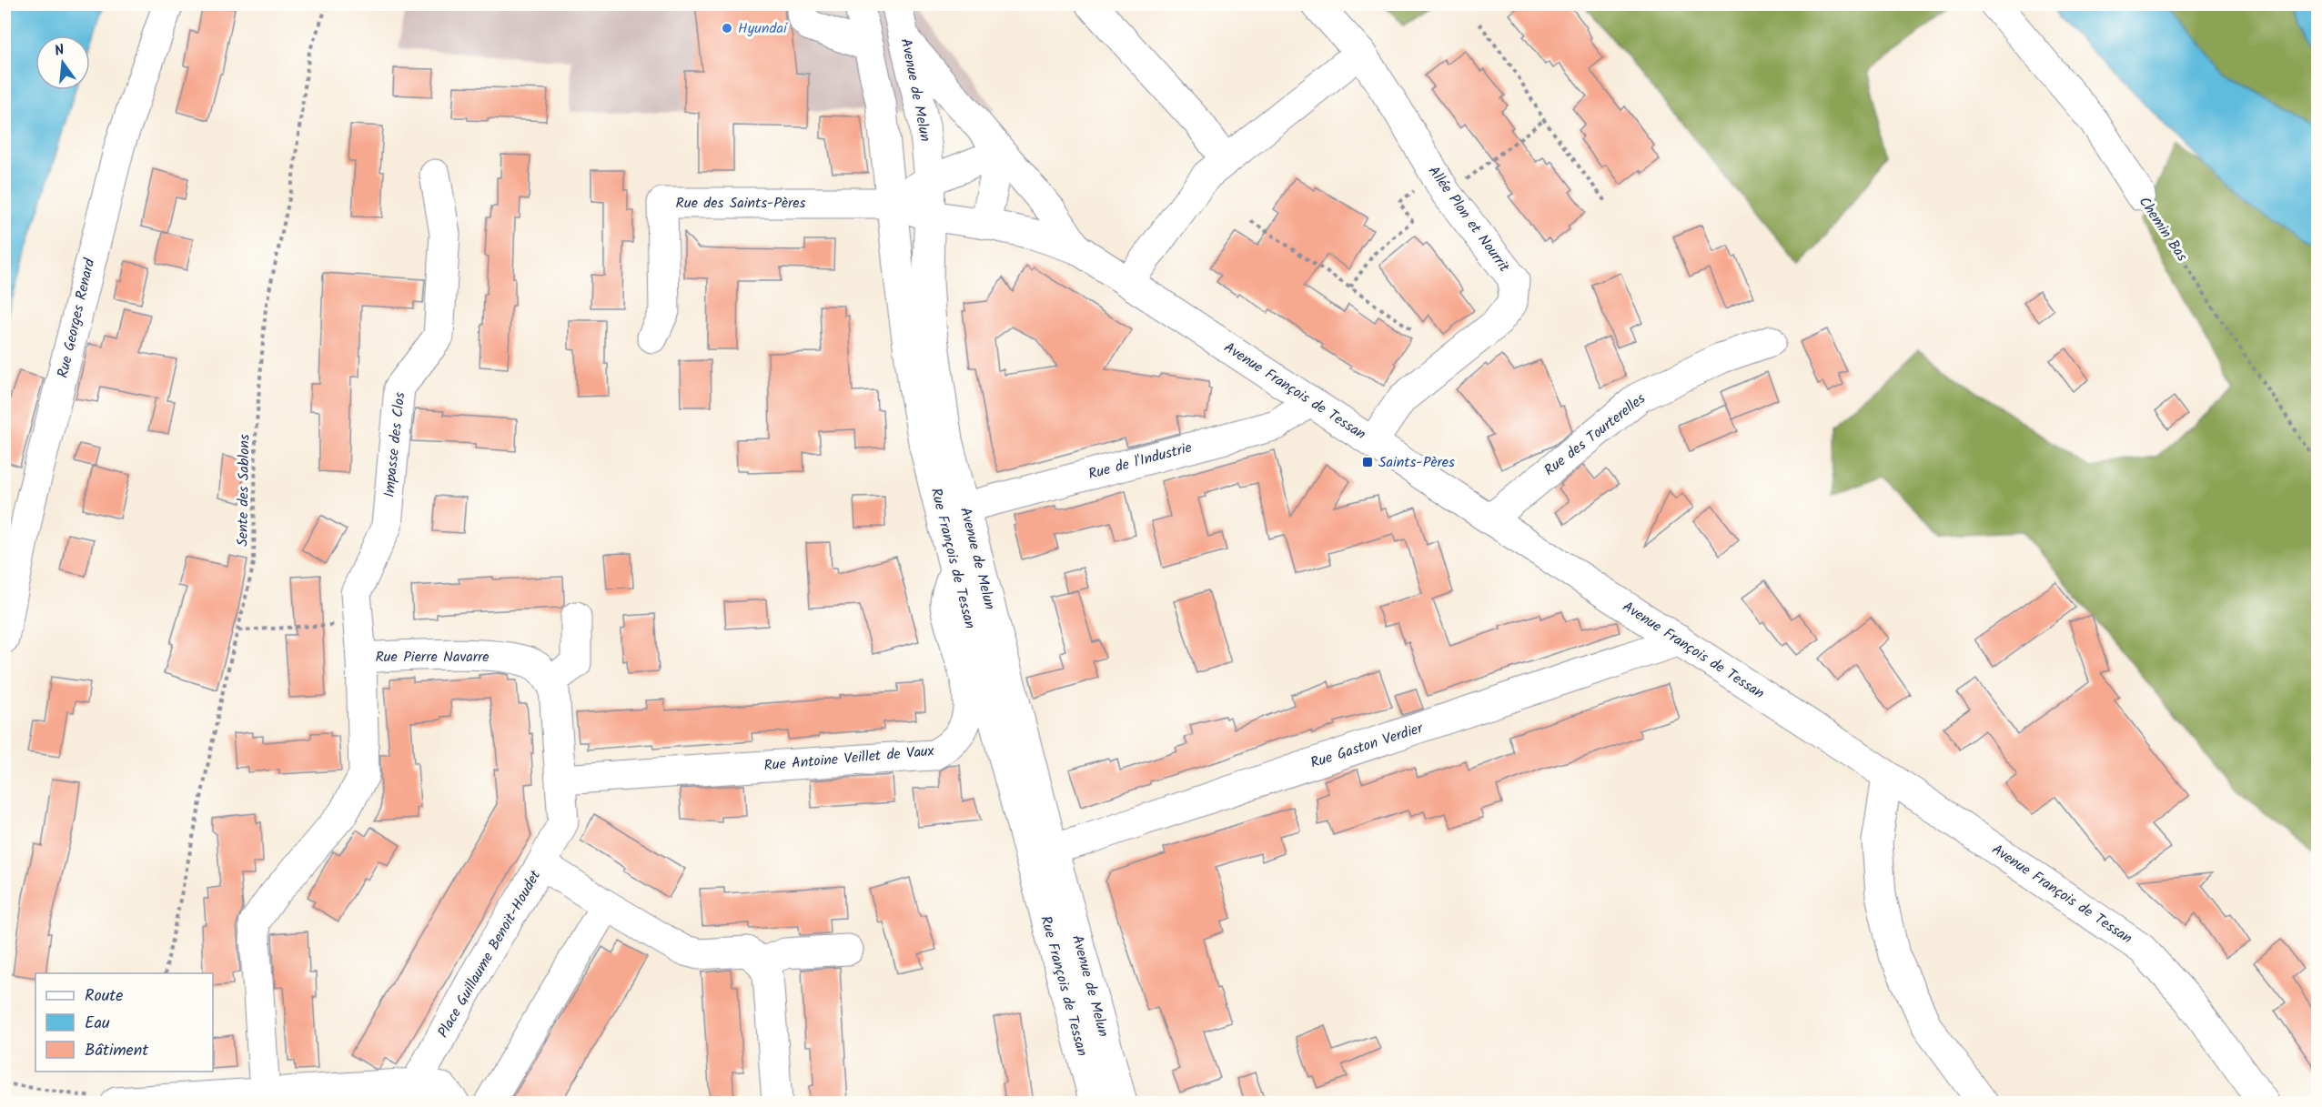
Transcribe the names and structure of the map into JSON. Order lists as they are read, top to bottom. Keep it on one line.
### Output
{"streets":{"street":["Avenue de Melun","Rue des Saints-Pères","Allée Plon et Nourrit","Chemin Bas","Rue Georges Renard","Avenue François de Tessan","Rue des Tourterelles","Impasse des Clos","Rue de l'Industrie","Rue François de Tessan","Rue Pierre Navarre","Rue Gaston Verdier","Rue Antoine Veillet de Vaux","Place Guillaume Benoit-Houdet"],"path":["Sente des Sablons"]},"crossings":[["Avenue de Melun","Rue de l'Industrie"],["Avenue de Melun","Rue Gaston Verdier"],["Rue des Saints-Pères","Rue François de Tessan"],["Allée Plon et Nourrit","Avenue François de Tessan"],["Avenue François de Tessan","Rue des Tourterelles"],["Avenue François de Tessan","Rue de l'Industrie"],["Avenue François de Tessan","Rue Gaston Verdier"],["Impasse des Clos","Rue Pierre Navarre"],["Rue François de Tessan","Rue Antoine Veillet de Vaux"]],"places":{"other":["Hyundai"],"transit":["Saints-Pères"]},"legend":["Route","Eau","Bâtiment"],"north":"top"}
